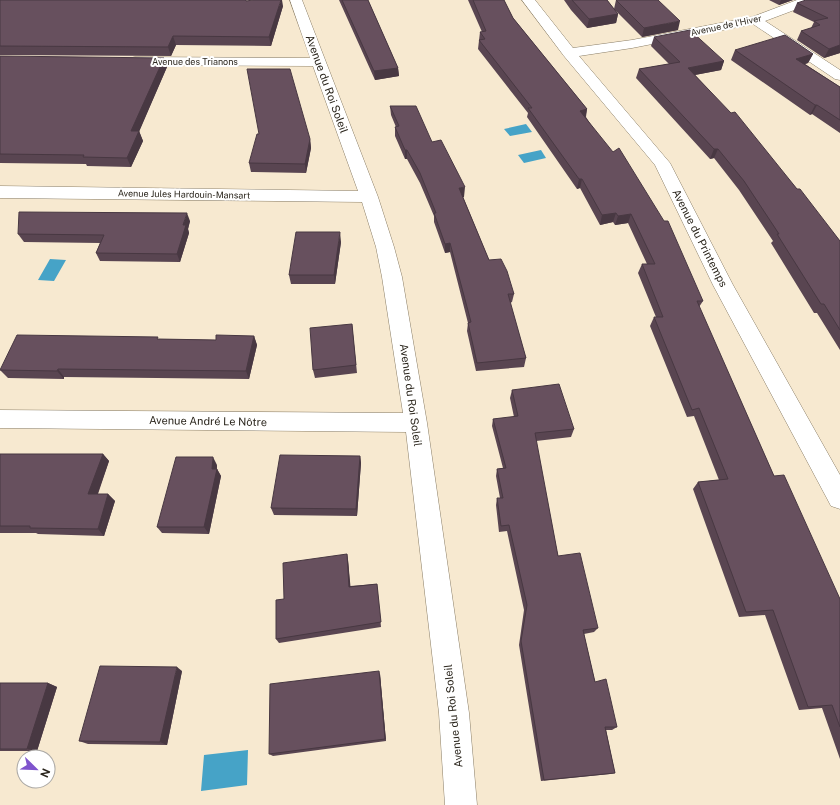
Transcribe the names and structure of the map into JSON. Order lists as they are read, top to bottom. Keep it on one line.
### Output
{"streets":{"street":["Avenue de l'Hiver","Avenue des Trianons","Avenue du Roi Soleil","Avenue Jules Hardouin-Mansart","Avenue du Printemps","Avenue André Le Nôtre"]},"crossings":[["Avenue de l'Hiver","Avenue du Printemps"],["Avenue des Trianons","Avenue du Roi Soleil"],["Avenue du Roi Soleil","Avenue Jules Hardouin-Mansart"],["Avenue du Roi Soleil","Avenue André Le Nôtre"]],"north":"bottom right"}
